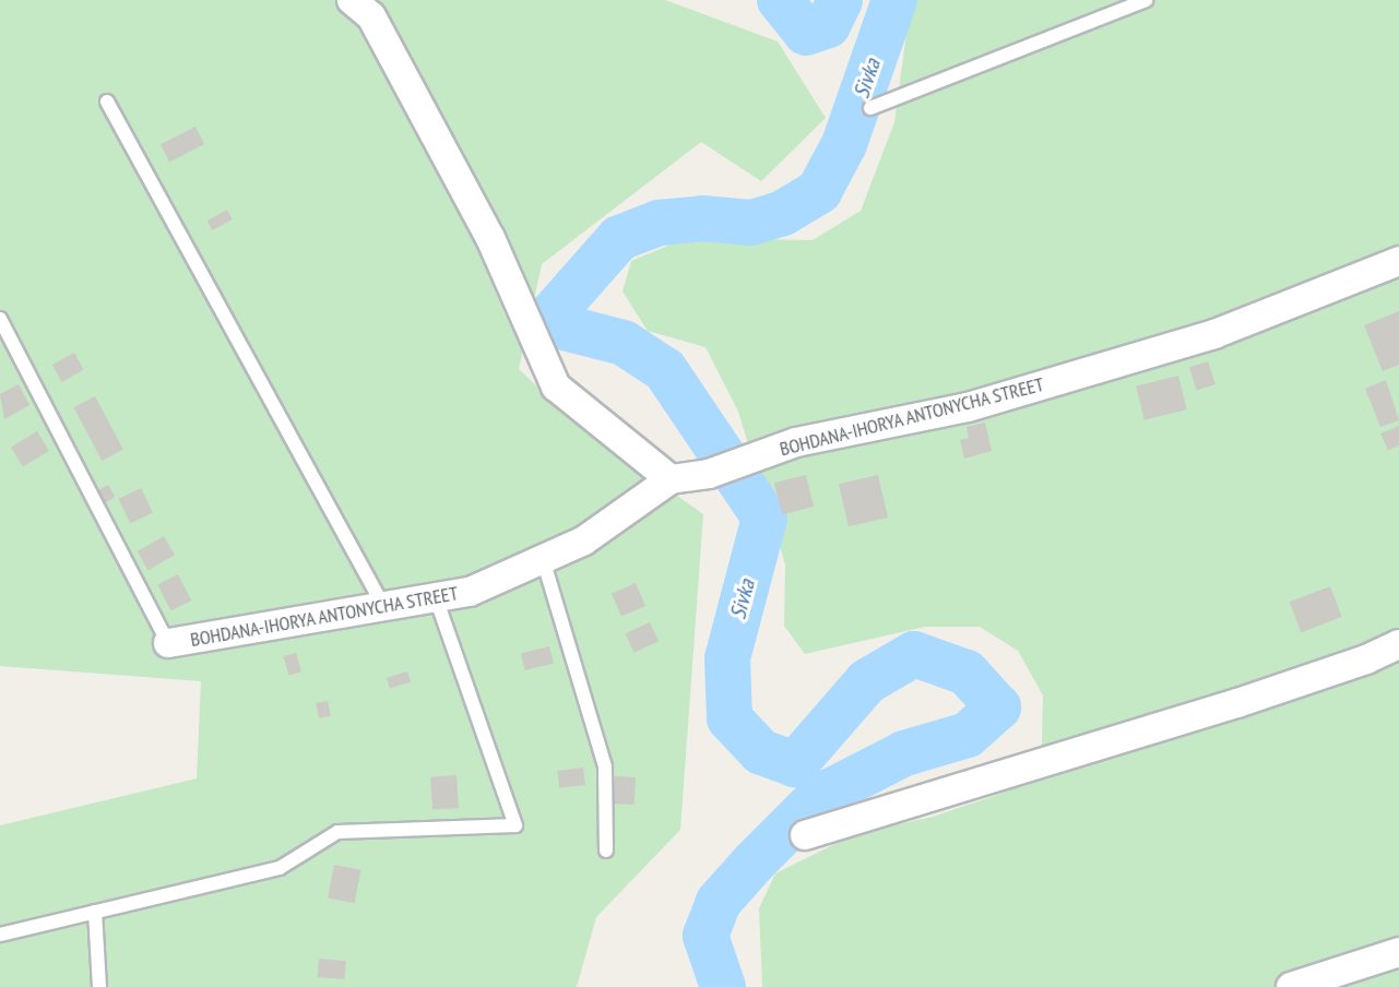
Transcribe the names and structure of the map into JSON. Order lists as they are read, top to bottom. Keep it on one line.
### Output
{"streets":{"street":["BOHDANA-IHORYA ANTONYCHA STREET"]},"water":["Sivka"]}
